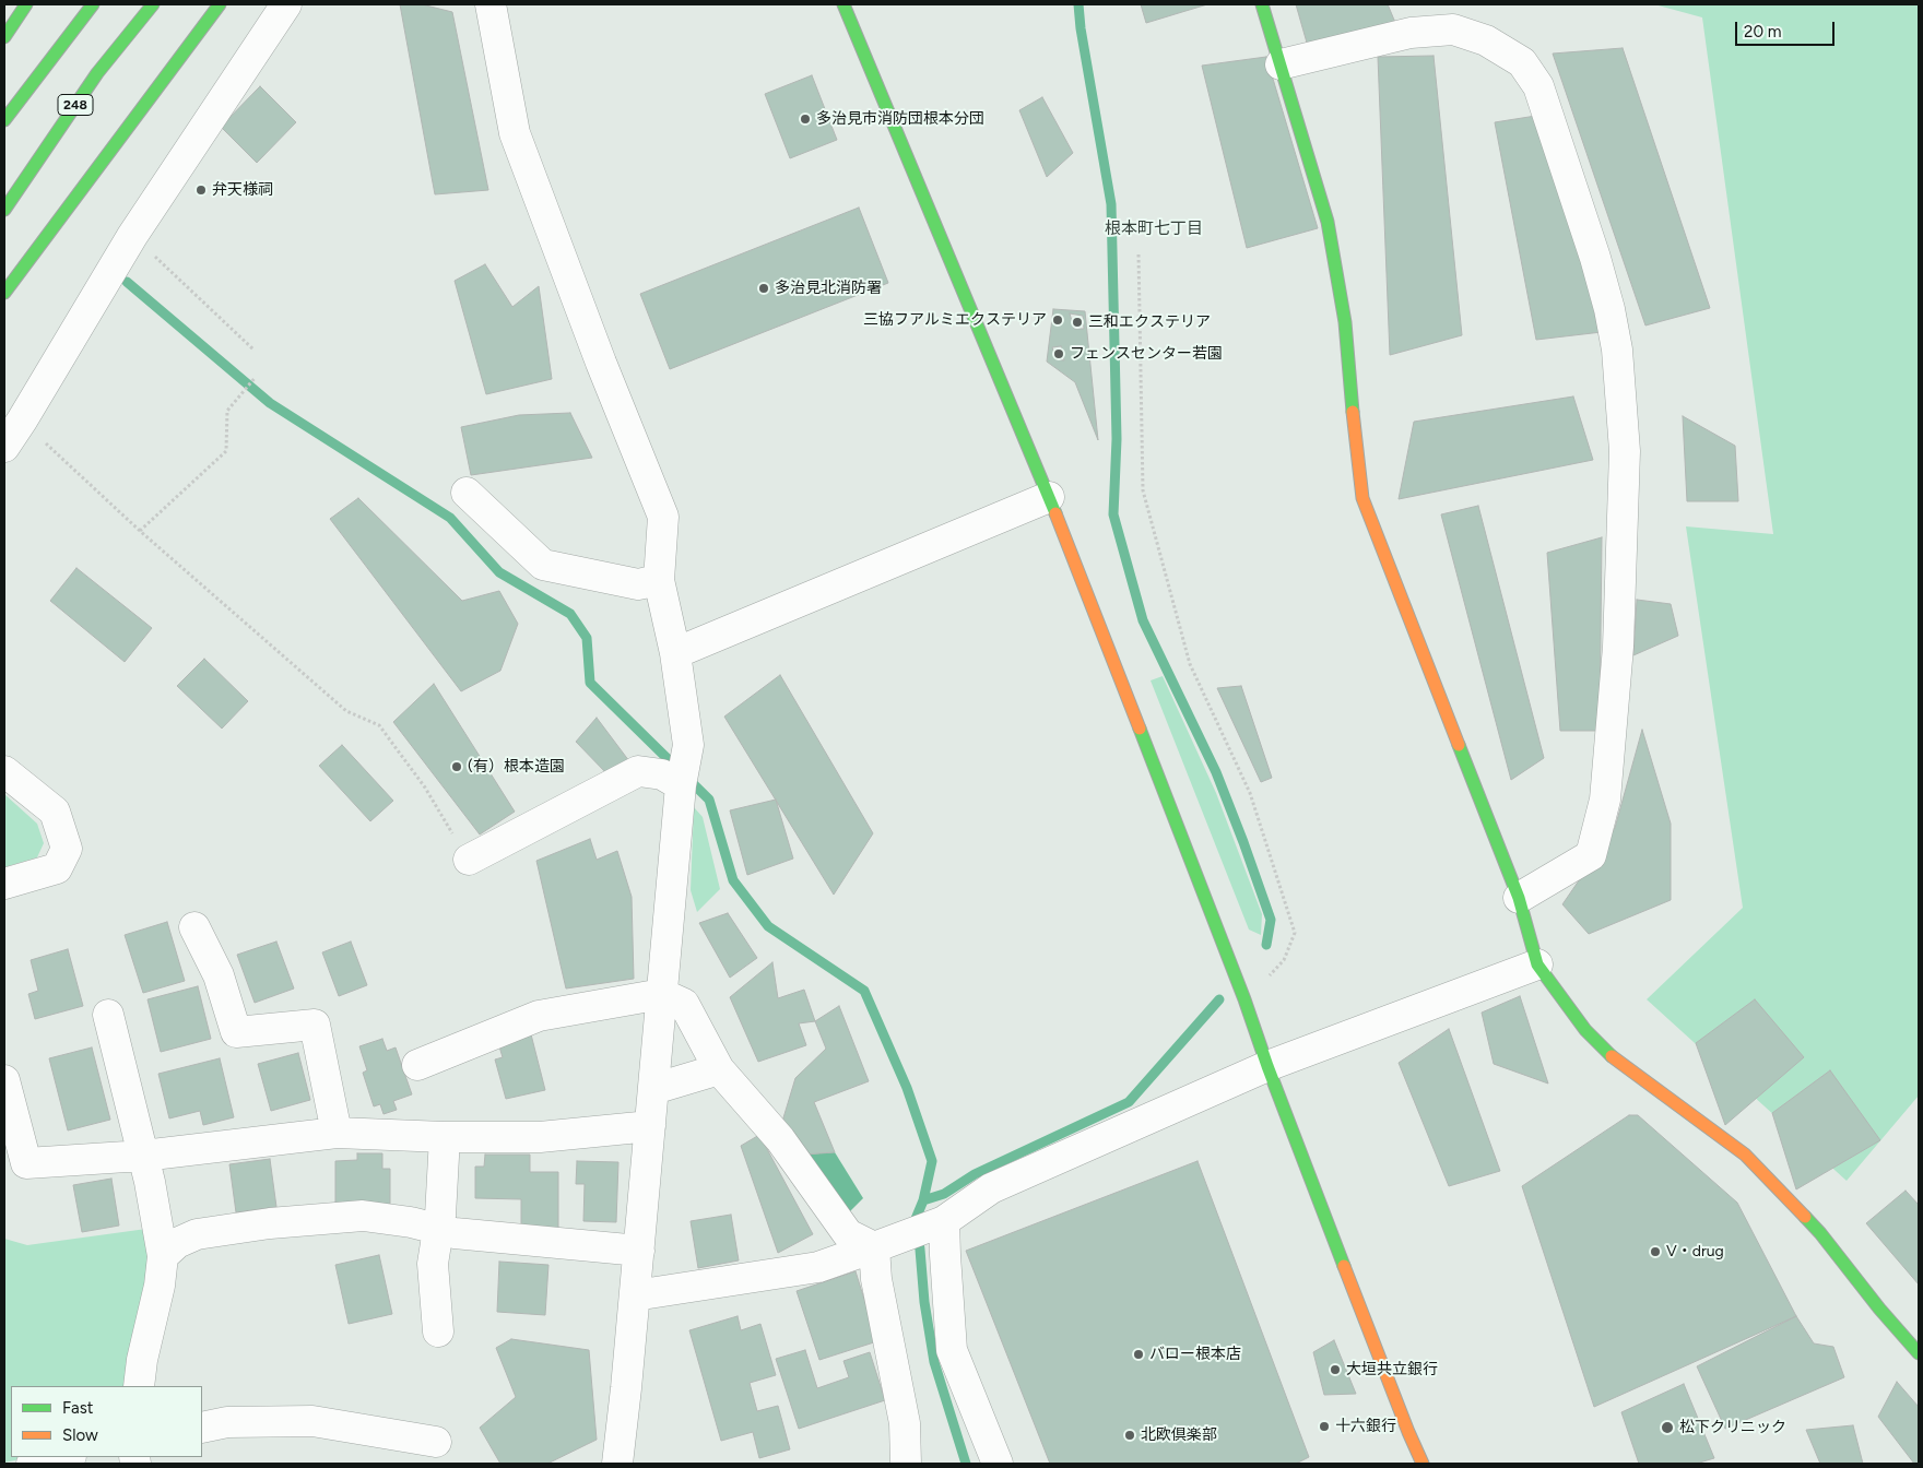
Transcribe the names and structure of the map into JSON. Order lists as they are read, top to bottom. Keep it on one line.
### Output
{"streets":{"main road":["248"]},"districts":["根本町七丁目"],"places":["多治見市消防団根本分団","弁天様祠","多治見北消防署","三協フアルミエクステリア","三和エクステリア","フェンスセンター若園","(有）根本造園","V・drug","バロー根本店","大垣共立銀行","十六銀行","松下クリニック","北欧倶楽部"],"legend":["Fast","Slow"],"scale_bar":"20 m"}
